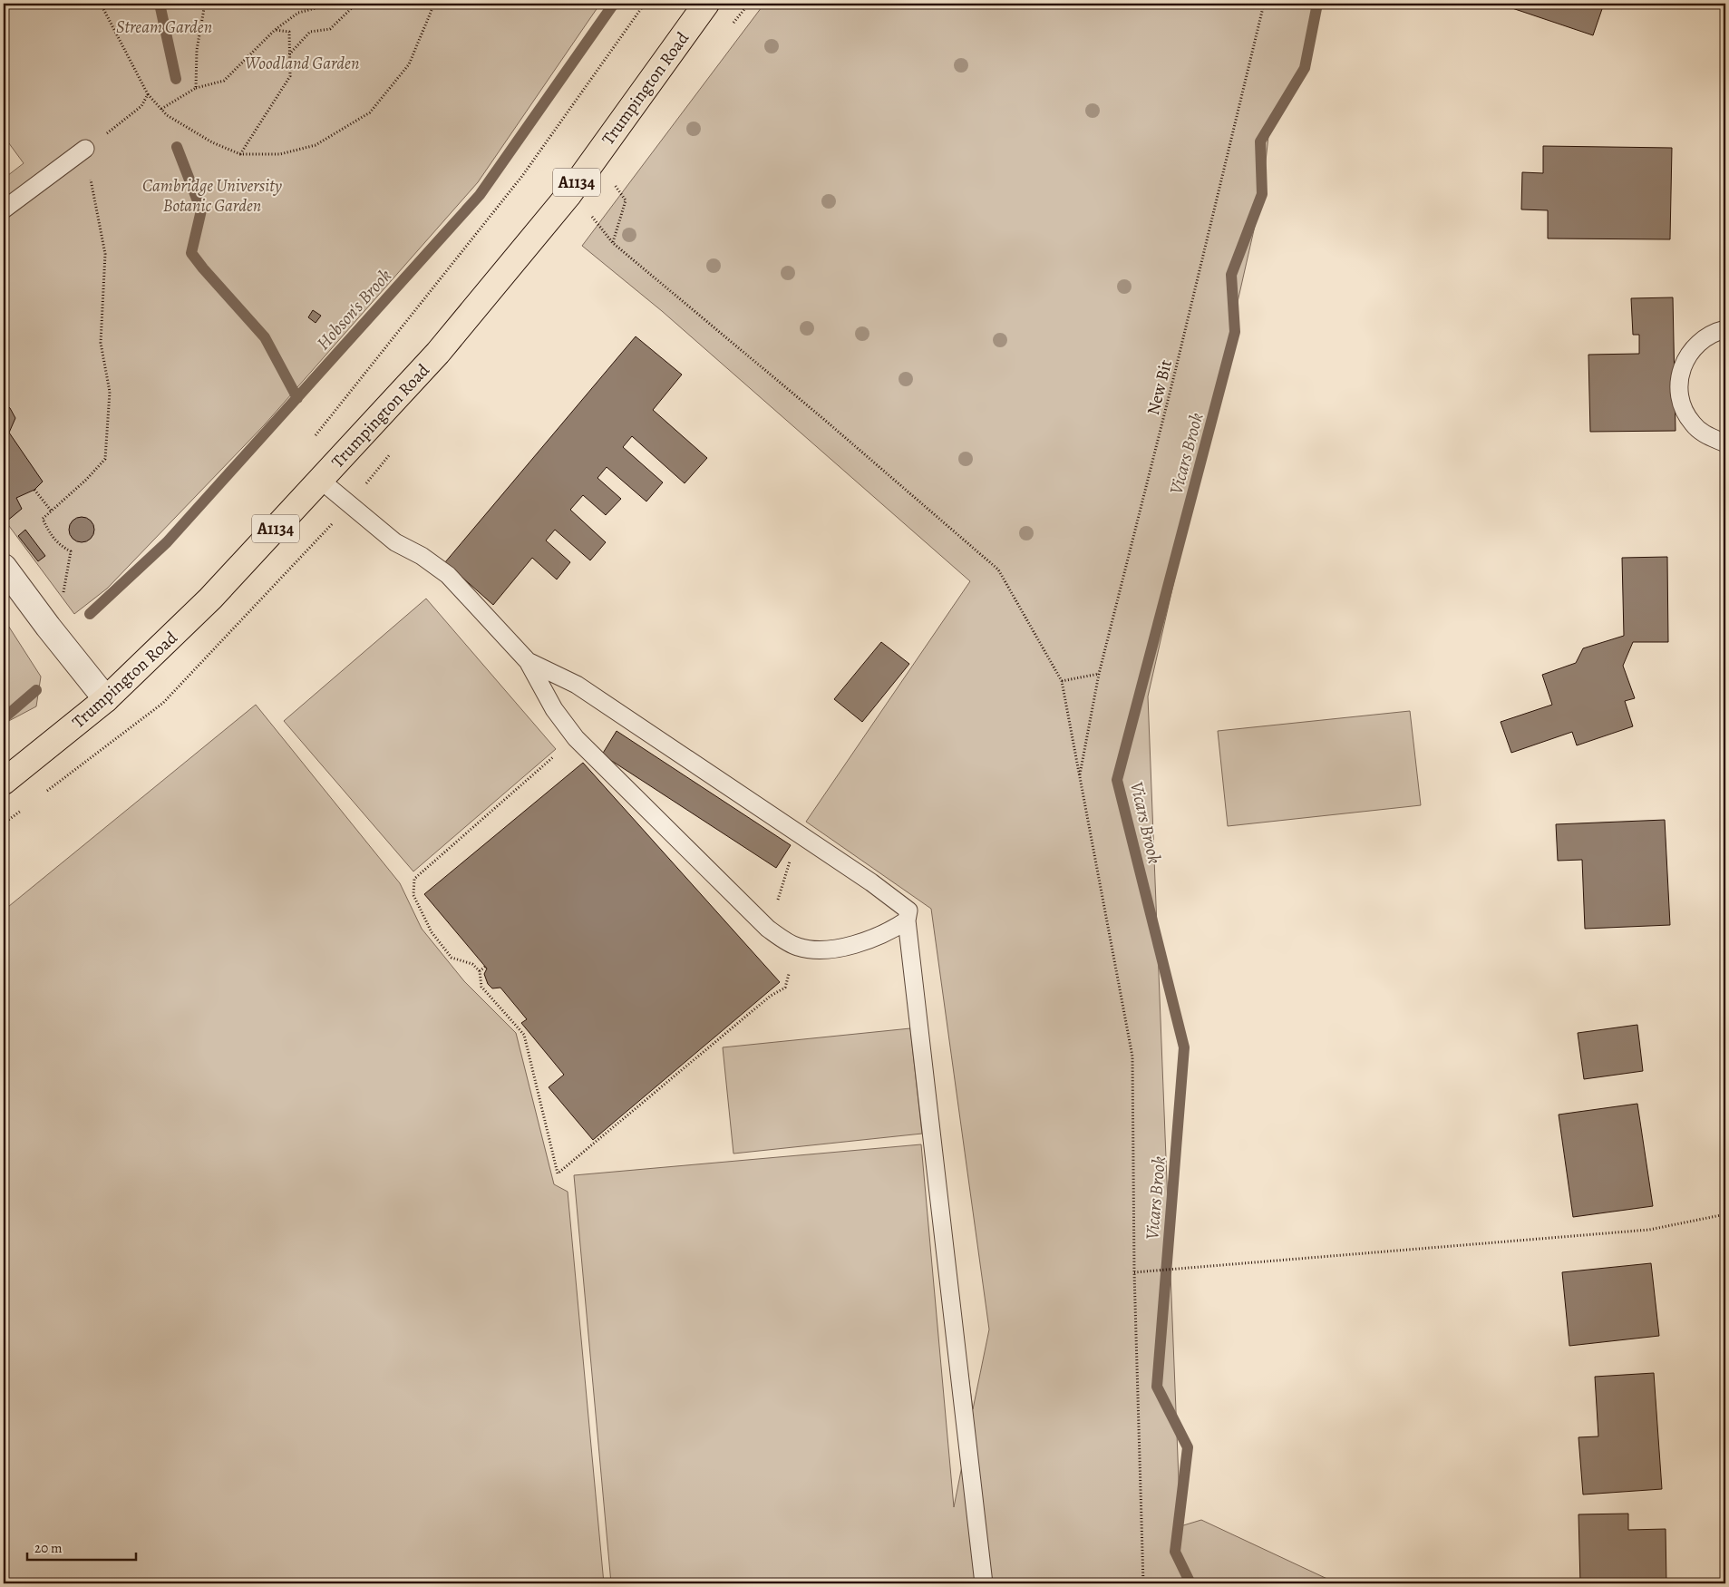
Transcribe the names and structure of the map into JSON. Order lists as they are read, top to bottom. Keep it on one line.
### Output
{"streets":{"main road":["Trumpington Road","A1134"],"path":["New Bit"]},"water":["Hobson's Brook","Vicars Brook"],"parks":["Stream Garden","Woodland Garden","Cambridge University Botanic Garden"],"scale_bar":"20 m"}
